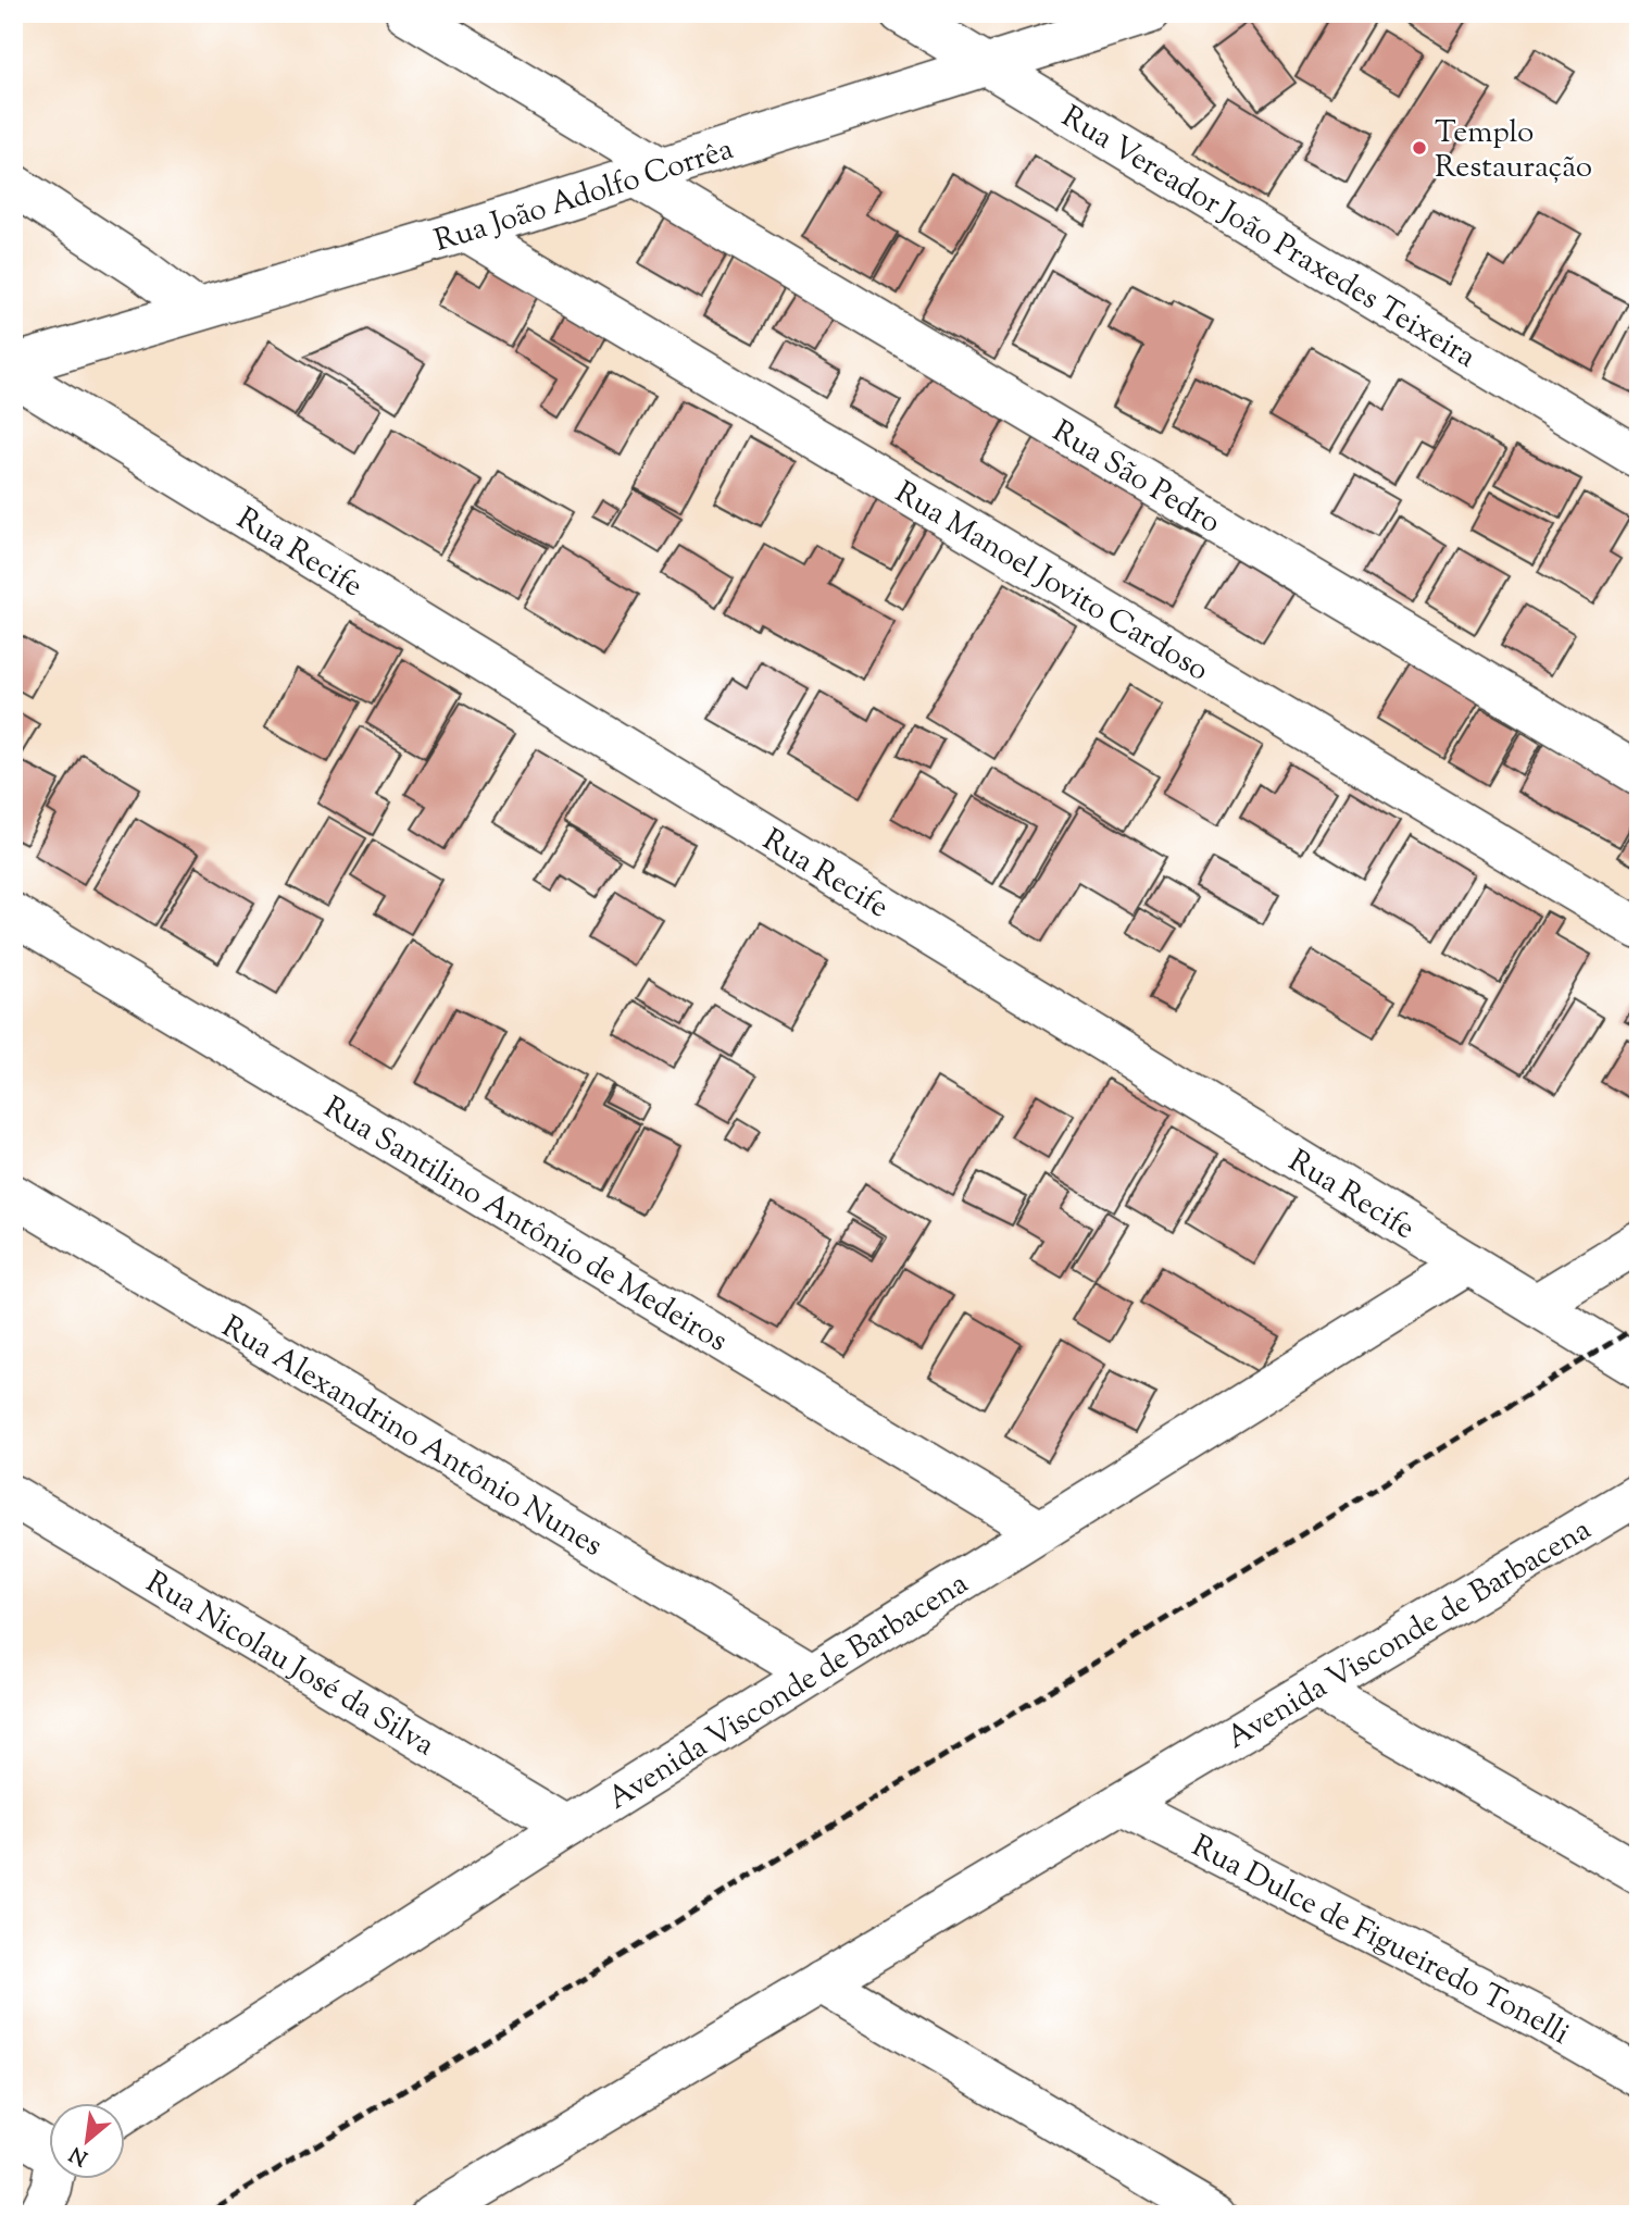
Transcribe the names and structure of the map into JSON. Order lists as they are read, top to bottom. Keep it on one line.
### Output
{"streets":{"street":["Rua João Adolfo Corrêa","Rua Vereador João Praxedes Teixeira","Rua São Pedro","Rua Recife","Rua Manoel Jovito Cardoso","Rua Santilino Antônio de Medeiros","Rua Alexandrino Antônio Nunes","Avenida Visconde de Barbacena","Rua Nicolau José da Silva","Rua Dulce de Figueiredo Tonelli"]},"crossings":[["Rua João Adolfo Corrêa","Rua Vereador João Praxedes Teixeira"],["Rua João Adolfo Corrêa","Rua São Pedro"],["Rua João Adolfo Corrêa","Rua Manoel Jovito Cardoso"],["Rua Recife","Avenida Visconde de Barbacena"],["Rua Santilino Antônio de Medeiros","Avenida Visconde de Barbacena"],["Rua Alexandrino Antônio Nunes","Avenida Visconde de Barbacena"],["Avenida Visconde de Barbacena","Rua Nicolau José da Silva"],["Avenida Visconde de Barbacena","Rua Dulce de Figueiredo Tonelli"]],"places":["Templo Restauração"],"north":"bottom left"}
